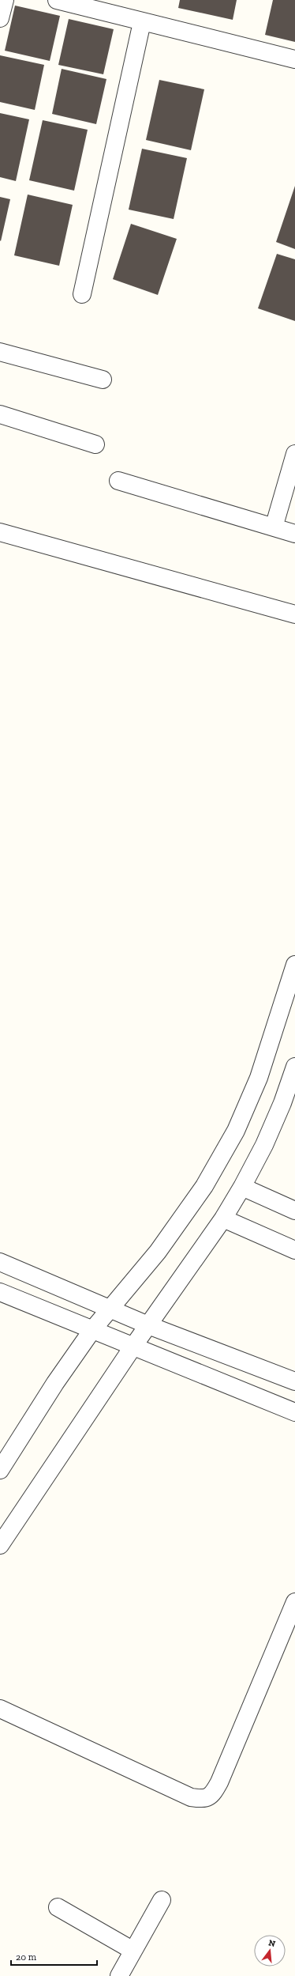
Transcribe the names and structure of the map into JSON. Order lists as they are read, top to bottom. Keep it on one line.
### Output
{"scale_bar":"20 m","north":"top"}
